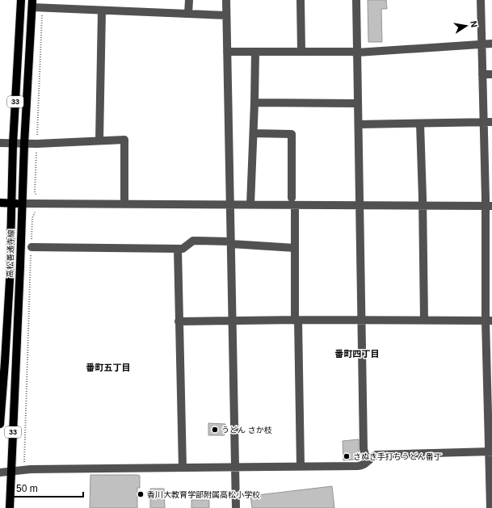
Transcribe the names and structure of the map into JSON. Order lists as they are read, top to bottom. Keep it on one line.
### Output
{"streets":{"main road":["33","高松善通寺線"]},"districts":["番町四丁目","番町五丁目"],"places":["うどん さか枝","さぬき手打ちうどん番丁","香川大教育学部附属高松小学校"],"scale_bar":"50 m","north":"right"}
